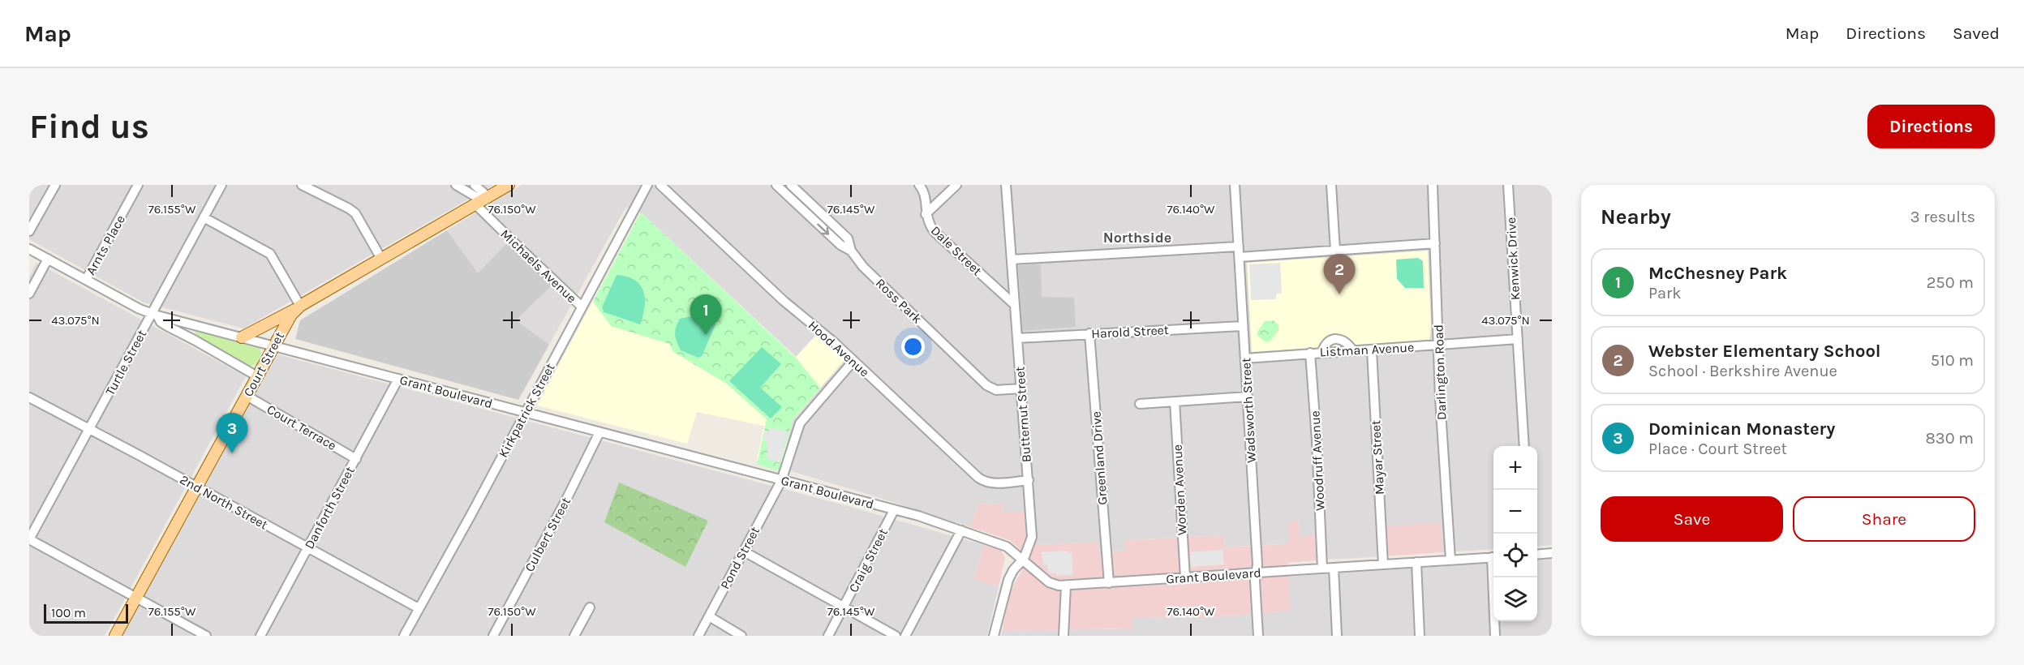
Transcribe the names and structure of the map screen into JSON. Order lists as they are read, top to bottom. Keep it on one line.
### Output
{"streets":{"main road":["Court Street"],"street":["Arnts Place","Dale Street","Kenwick Drive","Michaels Avenue","Ross Park","Harold Street","Hood Avenue","Listman Avenue","Turtle Street","Darlington Road","Grant Boulevard","Kirkpatrick Street","Wadsworth Street","Butternut Street","Court Terrace","Mayar Street","Greenland Drive","Woodruff Avenue","Worden Avenue","2nd North Street","Danforth Street","Culbert Street","Pond Street","Craig Street"]},"crossings":[["Arnts Place","Grant Boulevard"],["Dale Street","Butternut Street"],["Kenwick Drive","Listman Avenue"],["Michaels Avenue","Court Street"],["Michaels Avenue","Kirkpatrick Street"],["Ross Park","Butternut Street"],["Harold Street","Wadsworth Street"],["Harold Street","Butternut Street"],["Harold Street","Greenland Drive"],["Hood Avenue","Butternut Street"],["Hood Avenue","Pond Street"],["Listman Avenue","Darlington Road"],["Listman Avenue","Wadsworth Street"],["Listman Avenue","Mayar Street"],["Listman Avenue","Woodruff Avenue"],["Turtle Street","Grant Boulevard"],["Turtle Street","2nd North Street"],["Court Street","Grant Boulevard"],["Court Street","Court Terrace"],["Court Street","2nd North Street"],["Darlington Road","Grant Boulevard"],["Grant Boulevard","Kirkpatrick Street"],["Grant Boulevard","Wadsworth Street"],["Grant Boulevard","Butternut Street"],["Grant Boulevard","Mayar Street"],["Grant Boulevard","Greenland Drive"],["Grant Boulevard","Woodruff Avenue"],["Grant Boulevard","Worden Avenue"],["Grant Boulevard","Danforth Street"],["Grant Boulevard","Culbert Street"],["Grant Boulevard","Pond Street"],["Grant Boulevard","Craig Street"],["Kirkpatrick Street","2nd North Street"],["Court Terrace","Danforth Street"],["2nd North Street","Danforth Street"]],"districts":["Northside"],"scale_bar":"100 m","page":{"header":"Map","nav":["Map","Directions","Saved"],"buttons":["Directions",["Save","Share"]],"title":"Find us","heading":["Nearby","3 results"],"list":[{"mark":"1","name":"McChesney Park","note":"Park","value":"250 m"},{"mark":"2","name":"Webster Elementary School","note":"School · Berkshire Avenue","value":"510 m"},{"mark":"3","name":"Dominican Monastery","note":"Place · Court Street","value":"830 m"}],"pins":["2","1","3"],"map_buttons":["+","−"],"scale":"100 m"},"coordinates":["76.155°W","76.150°W","76.145°W","76.140°W","43.075°N"]}
